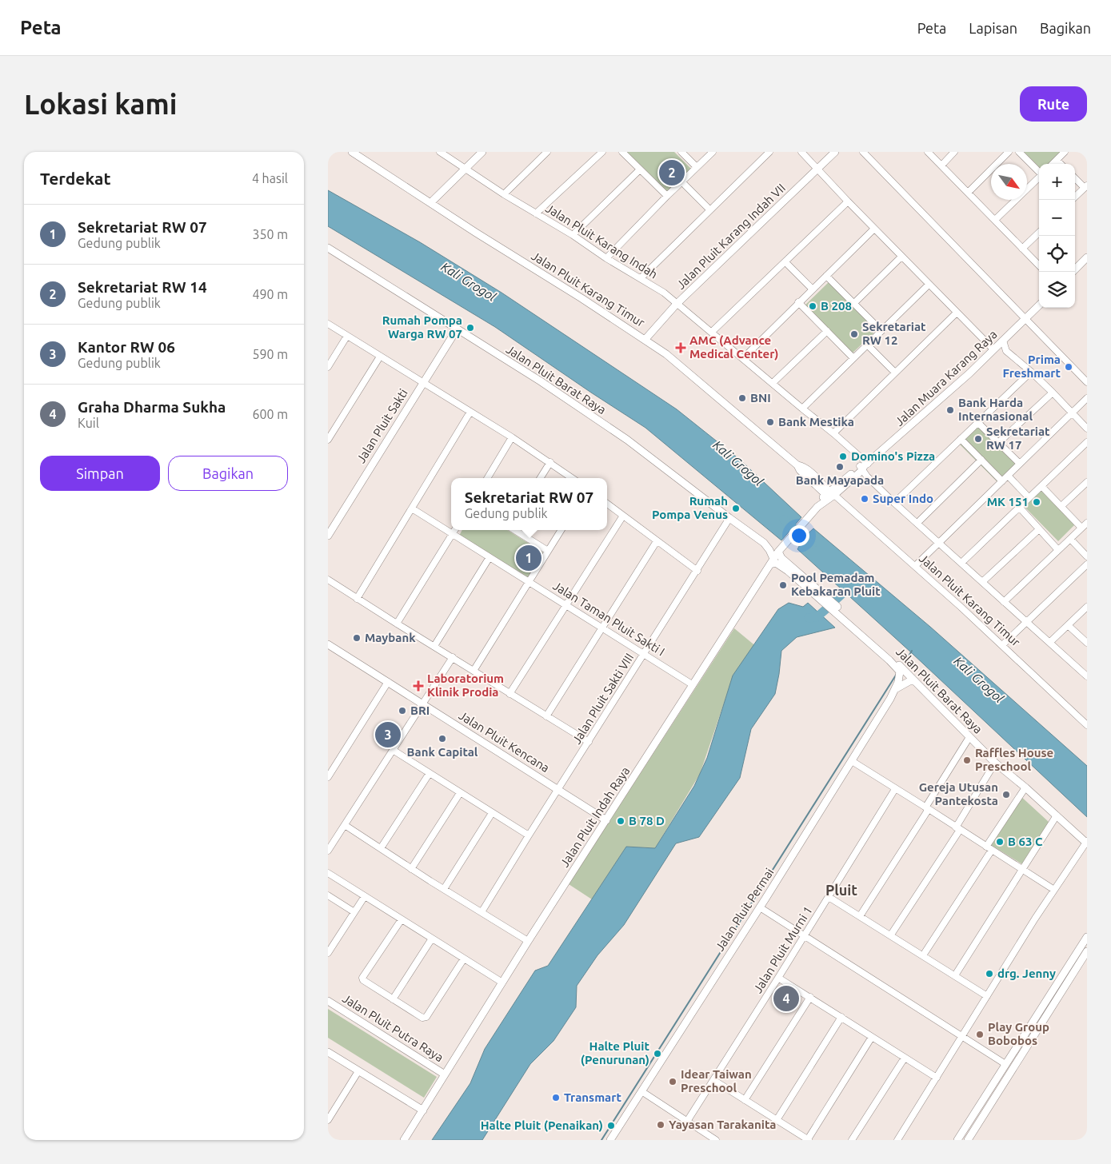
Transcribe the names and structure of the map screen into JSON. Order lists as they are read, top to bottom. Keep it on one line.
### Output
{"streets":{"street":["Jalan Pluit Karang Indah VII","Jalan Pluit Karang Indah","Jalan Pluit Karang Timur","Jalan Muara Karang Raya","Jalan Pluit Barat Raya","Jalan Pluit Sakti","Jalan Taman Pluit Sakti I","Jalan Pluit Sakti VIII","Jalan Pluit Kencana","Jalan Pluit Indah Raya","Jalan Pluit Permai","Jalan Pluit Murni 1","Jalan Pluit Putra Raya"]},"crossings":[["Jalan Pluit Karang Indah VII","Jalan Pluit Karang Indah"],["Jalan Pluit Karang Indah VII","Jalan Pluit Karang Timur"],["Jalan Pluit Karang Indah","Jalan Muara Karang Raya"],["Jalan Pluit Karang Timur","Jalan Muara Karang Raya"],["Jalan Muara Karang Raya","Jalan Pluit Indah Raya"],["Jalan Pluit Barat Raya","Jalan Pluit Sakti"],["Jalan Pluit Barat Raya","Jalan Pluit Sakti VIII"],["Jalan Pluit Barat Raya","Jalan Pluit Indah Raya"],["Jalan Pluit Barat Raya","Jalan Pluit Permai"],["Jalan Taman Pluit Sakti I","Jalan Pluit Sakti VIII"],["Jalan Taman Pluit Sakti I","Jalan Pluit Indah Raya"],["Jalan Pluit Sakti VIII","Jalan Pluit Kencana"],["Jalan Pluit Kencana","Jalan Pluit Indah Raya"],["Jalan Pluit Indah Raya","Jalan Pluit Putra Raya"]],"districts":["Pluit"],"water":["Kali Grogol"],"places":{"other":["B 208","Rumah Pompa Warga RW 07","Sekretariat RW 12","Prima Freshmart","BNI","Bank Harda Internasional","Bank Mestika","Sekretariat RW 17","Domino's Pizza","Bank Mayapada","Super Indo","MK 151","Rumah Pompa Venus","Pool Pemadam Kebakaran Pluit","Maybank","BRI","Bank Capital","Raffles House Preschool","Gereja Utusan Pantekosta","B 78 D","B 63 C","drg. Jenny","Play Group Bobobos","Halte Pluit (Penurunan)","Idear Taiwan Preschool","Transmart","Yayasan Tarakanita","Halte Pluit (Penaikan)"],"health":["AMC (Advance Medical Center)","Laboratorium Klinik Prodia"]},"north":"bottom right","page":{"header":"Peta","nav":["Peta","Lapisan","Bagikan"],"buttons":["Rute",["Simpan","Bagikan"]],"title":"Lokasi kami","heading":["Terdekat","4 hasil"],"pins":["2","1","3","4"],"map_buttons":["+","−"],"list":[{"mark":"1","name":"Sekretariat RW 07","note":"Gedung publik","value":"350 m"},{"mark":"2","name":"Sekretariat RW 14","note":"Gedung publik","value":"490 m"},{"mark":"3","name":"Kantor RW 06","note":"Gedung publik","value":"590 m"},{"mark":"4","name":"Graha Dharma Sukha","note":"Kuil","value":"600 m"}],"popup":["Sekretariat RW 07","Gedung publik"]}}
